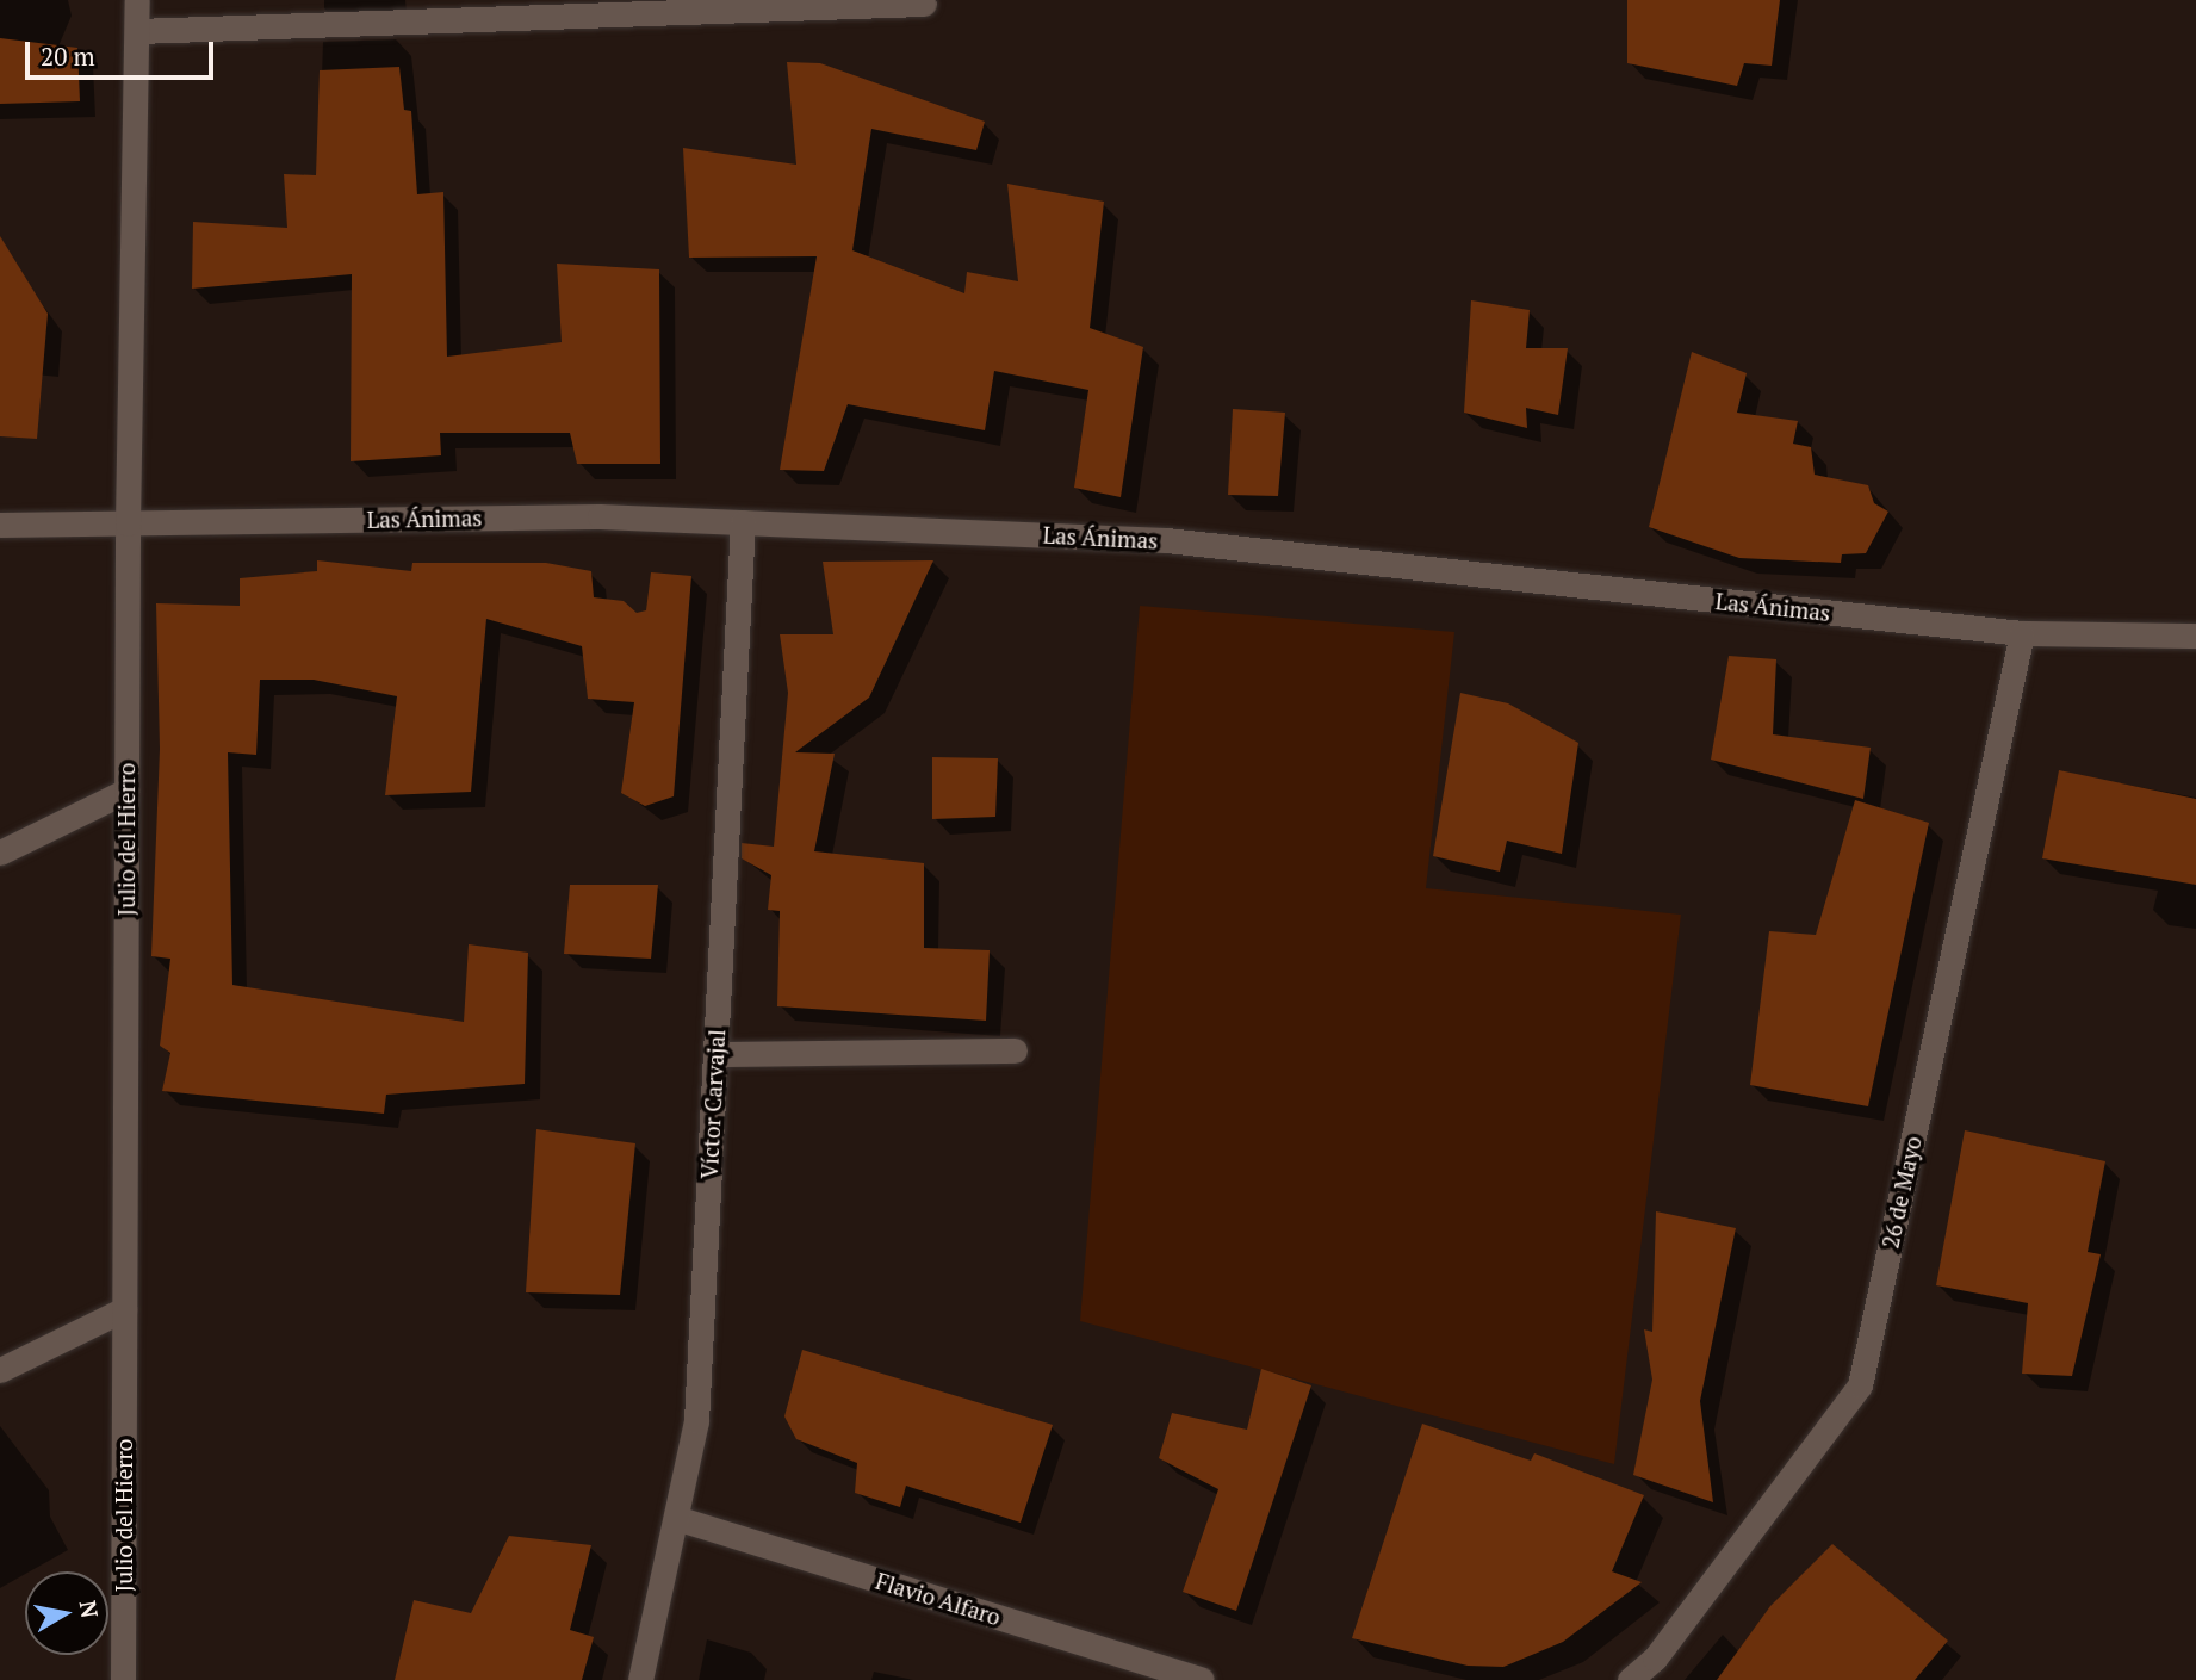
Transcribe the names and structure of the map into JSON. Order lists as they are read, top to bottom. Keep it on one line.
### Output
{"streets":{"street":["Las Ánimas","Julio del Hierro","Víctor Carvajal","26 de Mayo","Flavio Alfaro"]},"crossings":[["Las Ánimas","Julio del Hierro"],["Las Ánimas","Víctor Carvajal"],["Las Ánimas","26 de Mayo"],["Víctor Carvajal","Flavio Alfaro"]],"scale_bar":"20 m","north":"right"}
